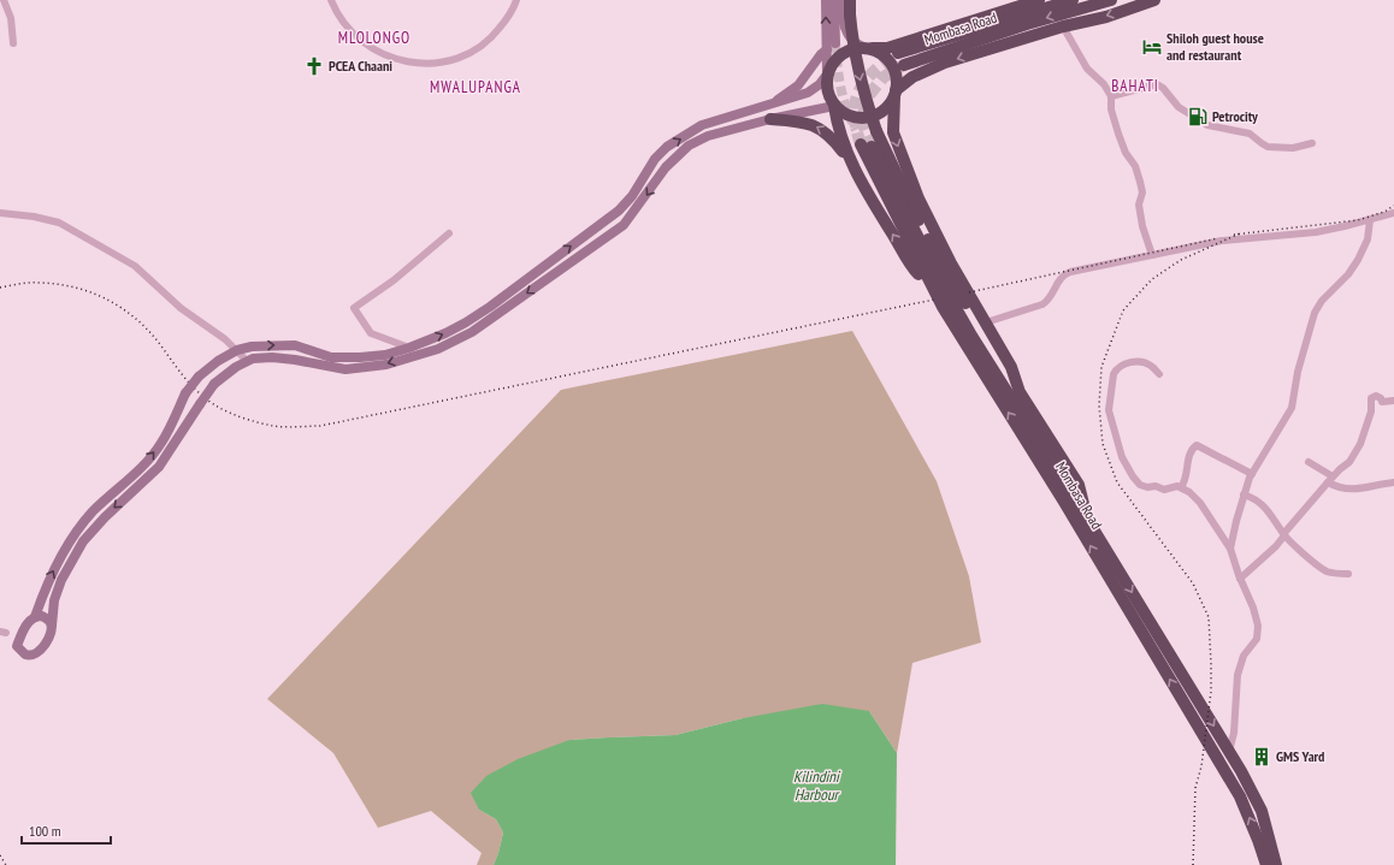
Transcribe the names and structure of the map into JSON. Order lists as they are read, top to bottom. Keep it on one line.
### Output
{"streets":{"highway":["Mombasa Road"]},"districts":["MLOLONGO","BAHATI","MWALUPANGA"],"water":["Kilindini Harbour"],"places":{"hotel":["Shiloh guest house and restaurant"],"church":["PCEA Chaani"],"fuel station":["Petrocity"],"building":["GMS Yard"]},"scale_bar":"100 m"}
